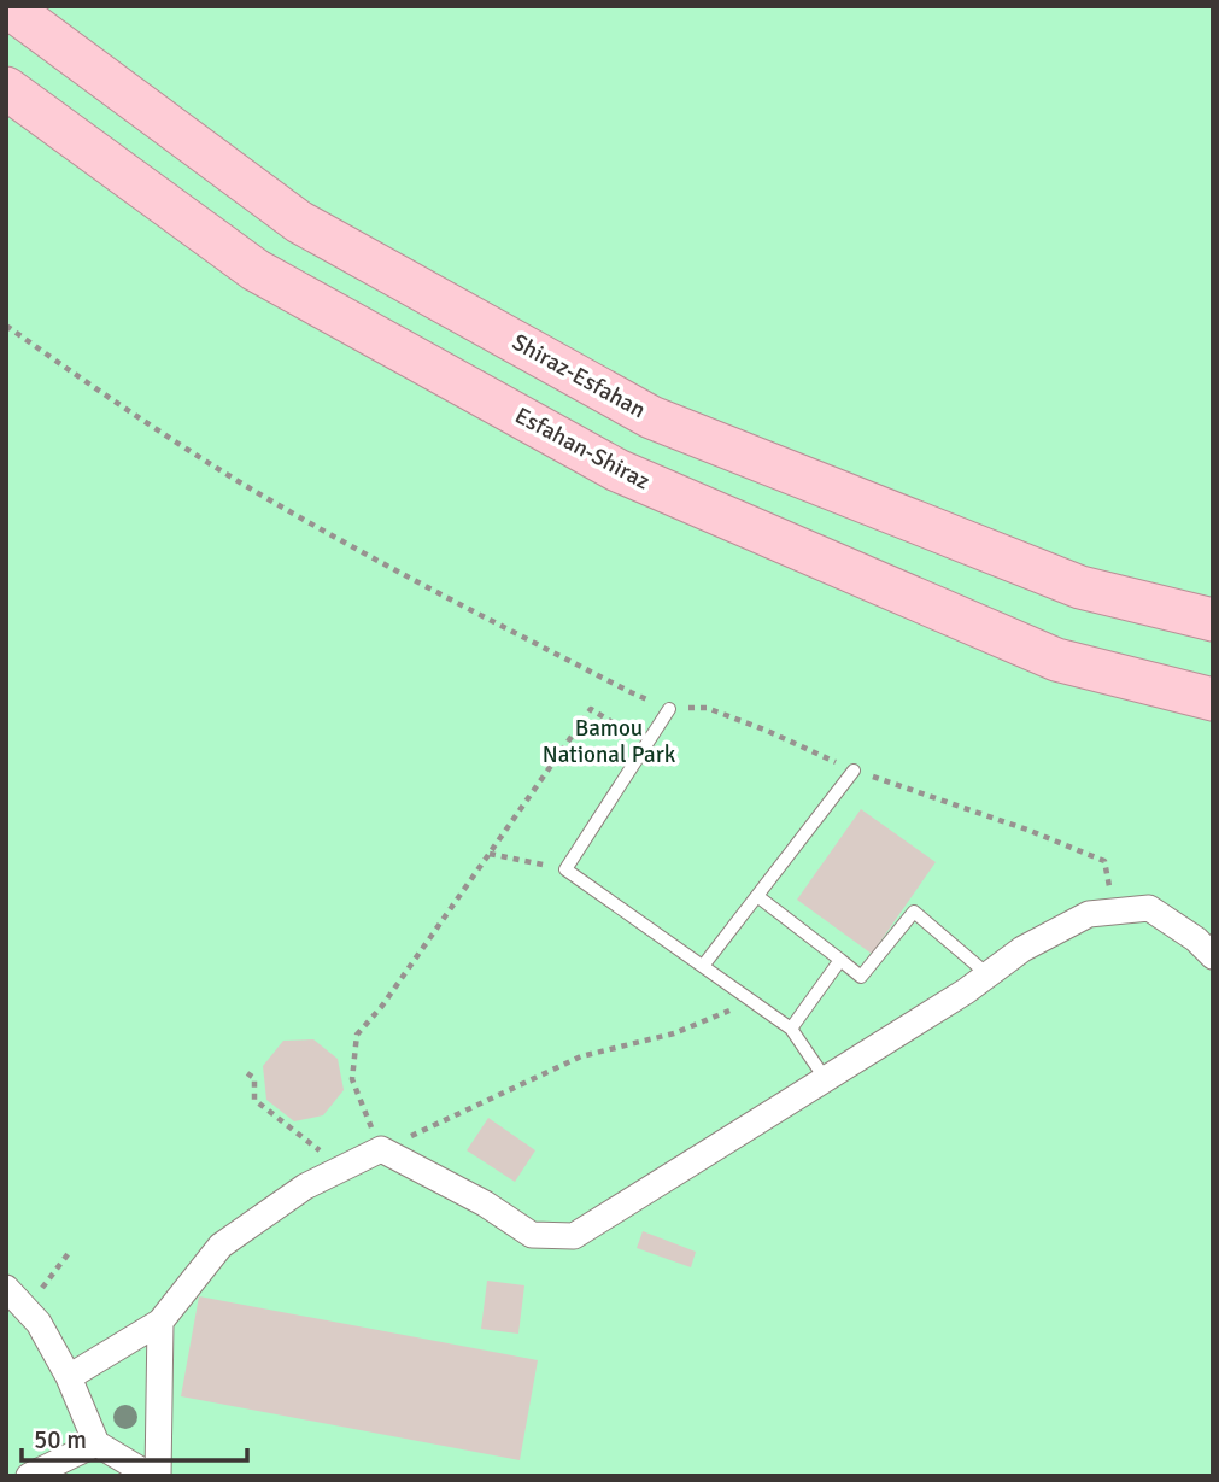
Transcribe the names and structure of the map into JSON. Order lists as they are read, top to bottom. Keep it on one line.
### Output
{"streets":{"highway":["Shiraz-Esfahan","Esfahan-Shiraz"]},"parks":["Bamou National Park"],"scale_bar":"50 m"}
